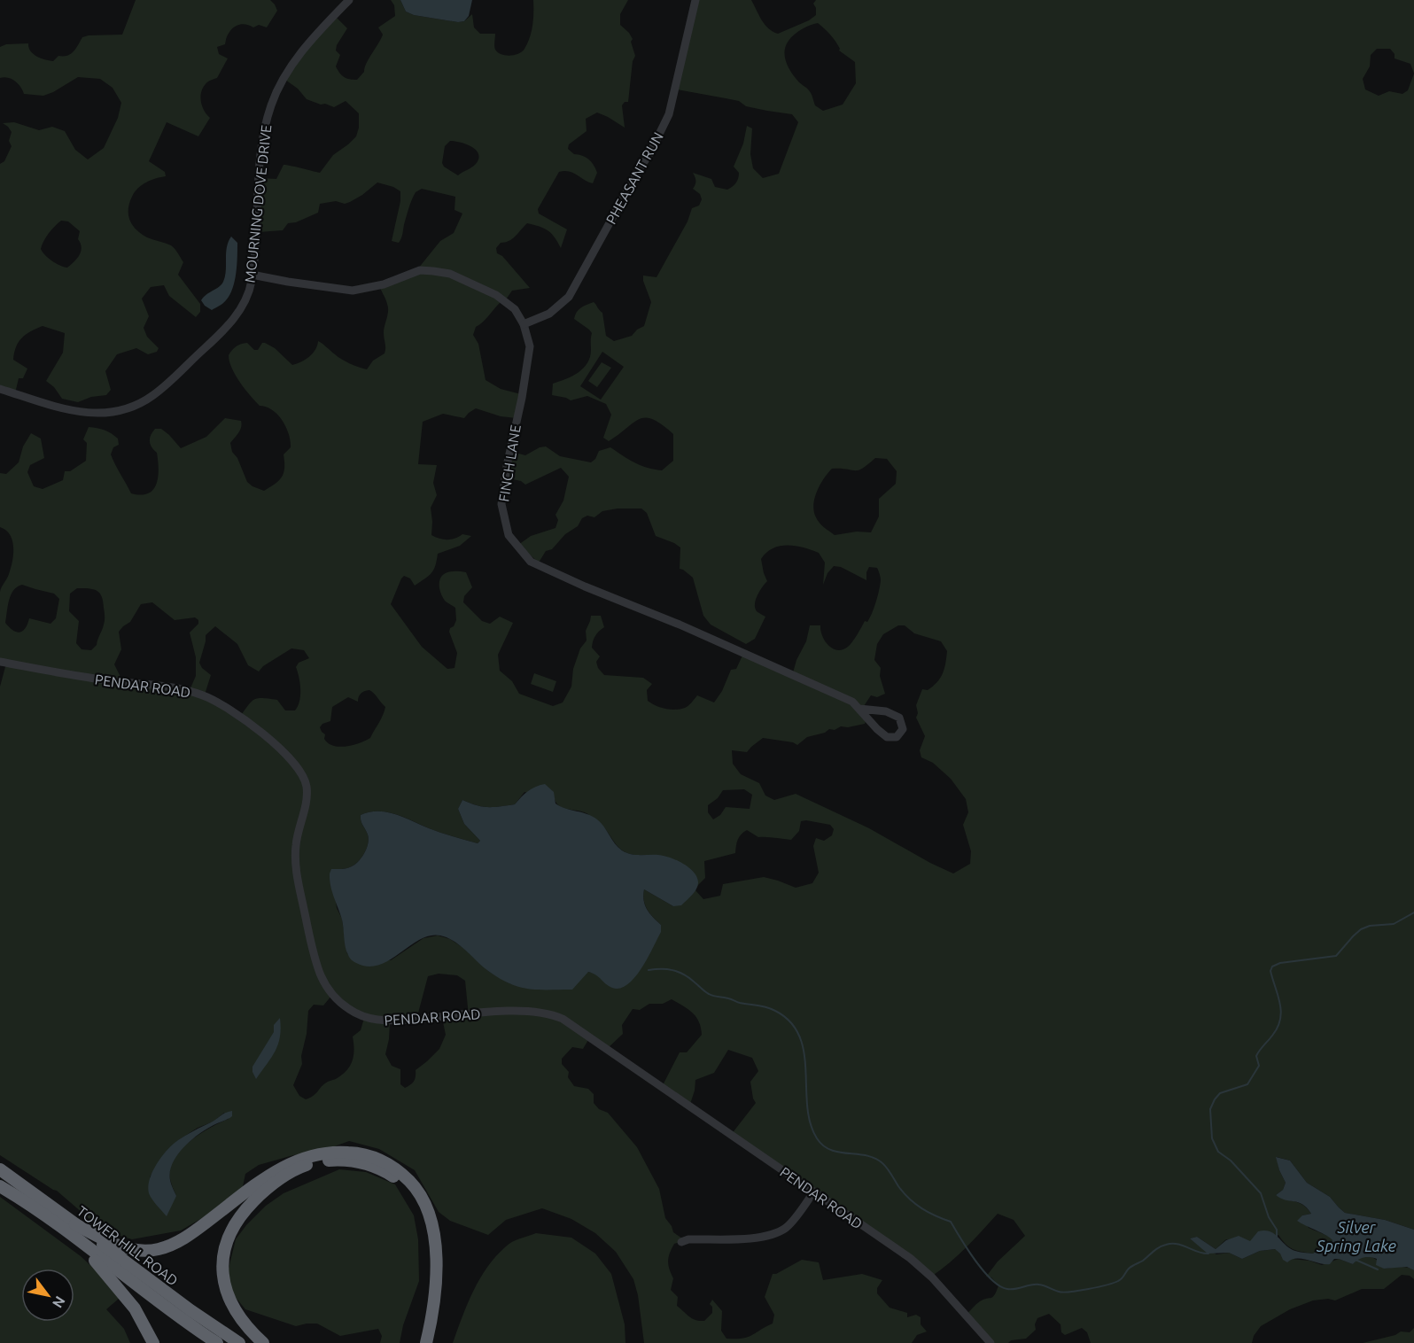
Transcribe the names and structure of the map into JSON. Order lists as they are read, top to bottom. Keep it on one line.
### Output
{"streets":{"highway":["TOWER HILL ROAD"],"street":["PHEASANT RUN","MOURNING DOVE DRIVE","FINCH LANE","PENDAR ROAD"]},"crossings":[["PHEASANT RUN","FINCH LANE"],["MOURNING DOVE DRIVE","FINCH LANE"]],"water":["Silver Spring Lake"],"north":"bottom right"}
